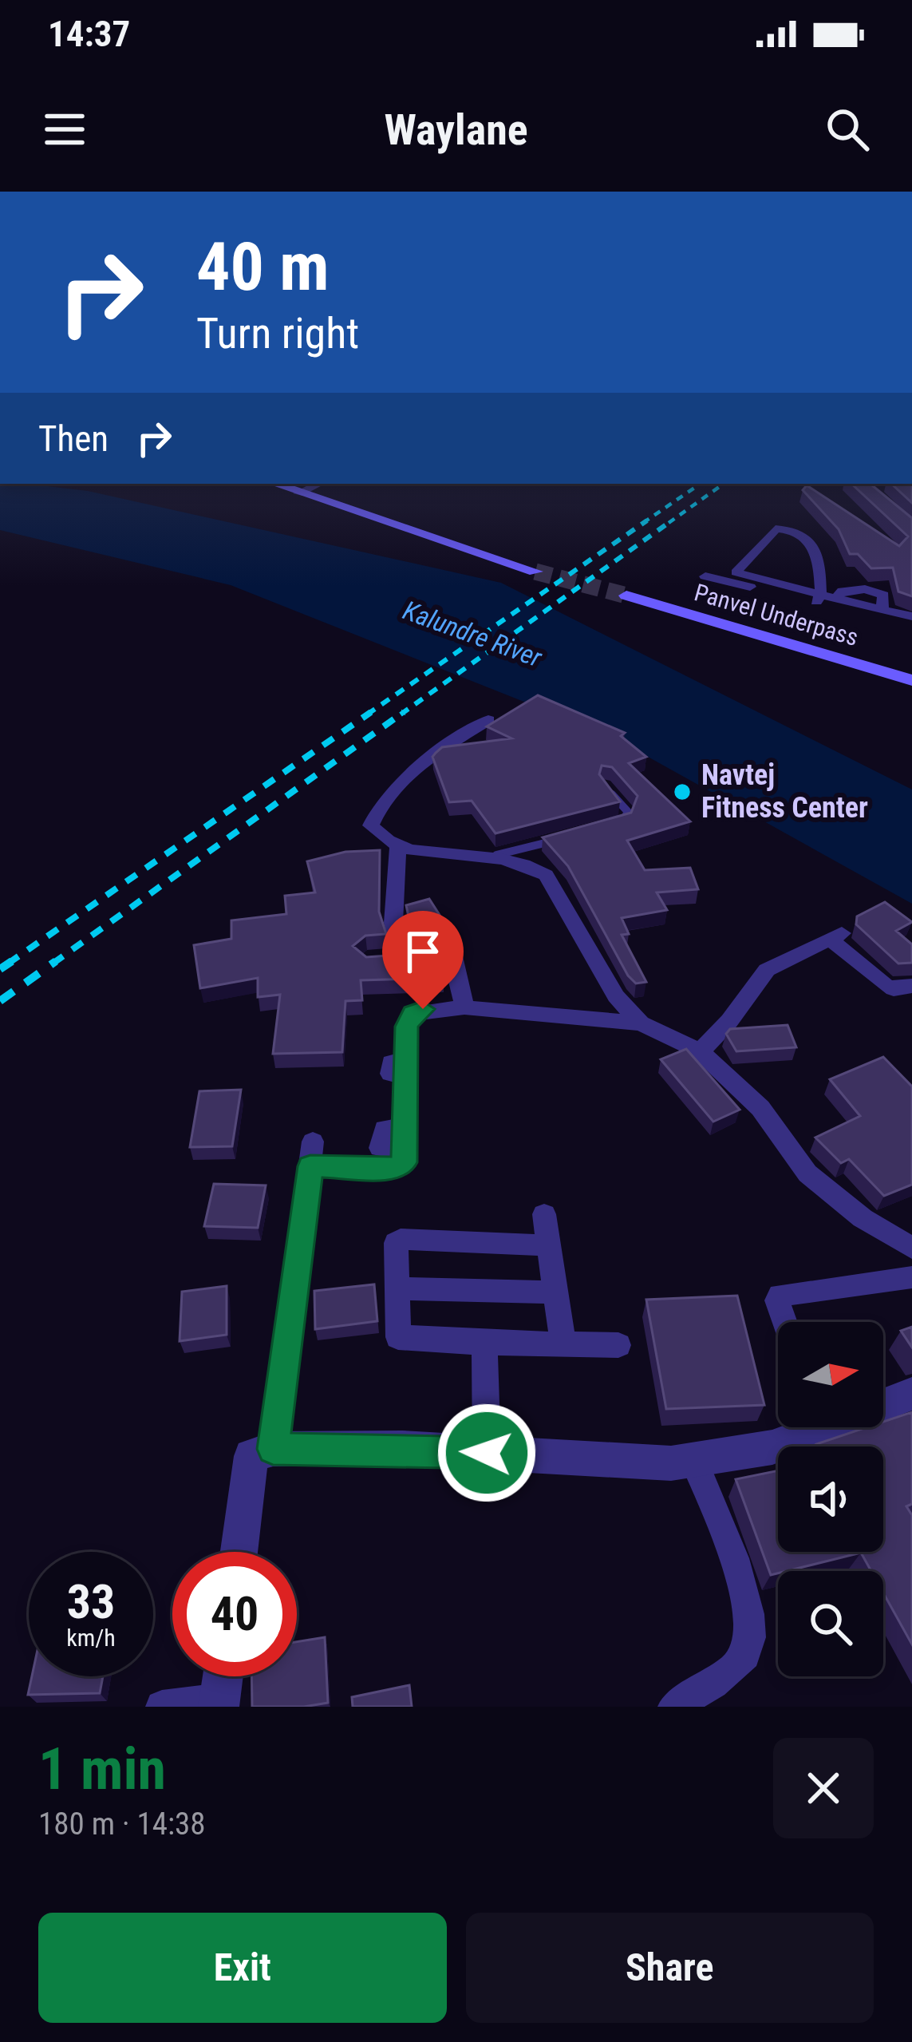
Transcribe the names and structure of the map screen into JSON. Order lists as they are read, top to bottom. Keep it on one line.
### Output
{"streets":{"main road":["Panvel Underpass"]},"water":["Kalundre River"],"places":["Navtej Fitness Center"],"north":"right","page":{"status":"14:37","header":"Waylane","turn":["40 m","Turn right"],"then":"Then","speed":"33 km/h","limit":"40","heading":["1 min","180 m · 14:38"],"buttons":["Exit","Share"]}}
